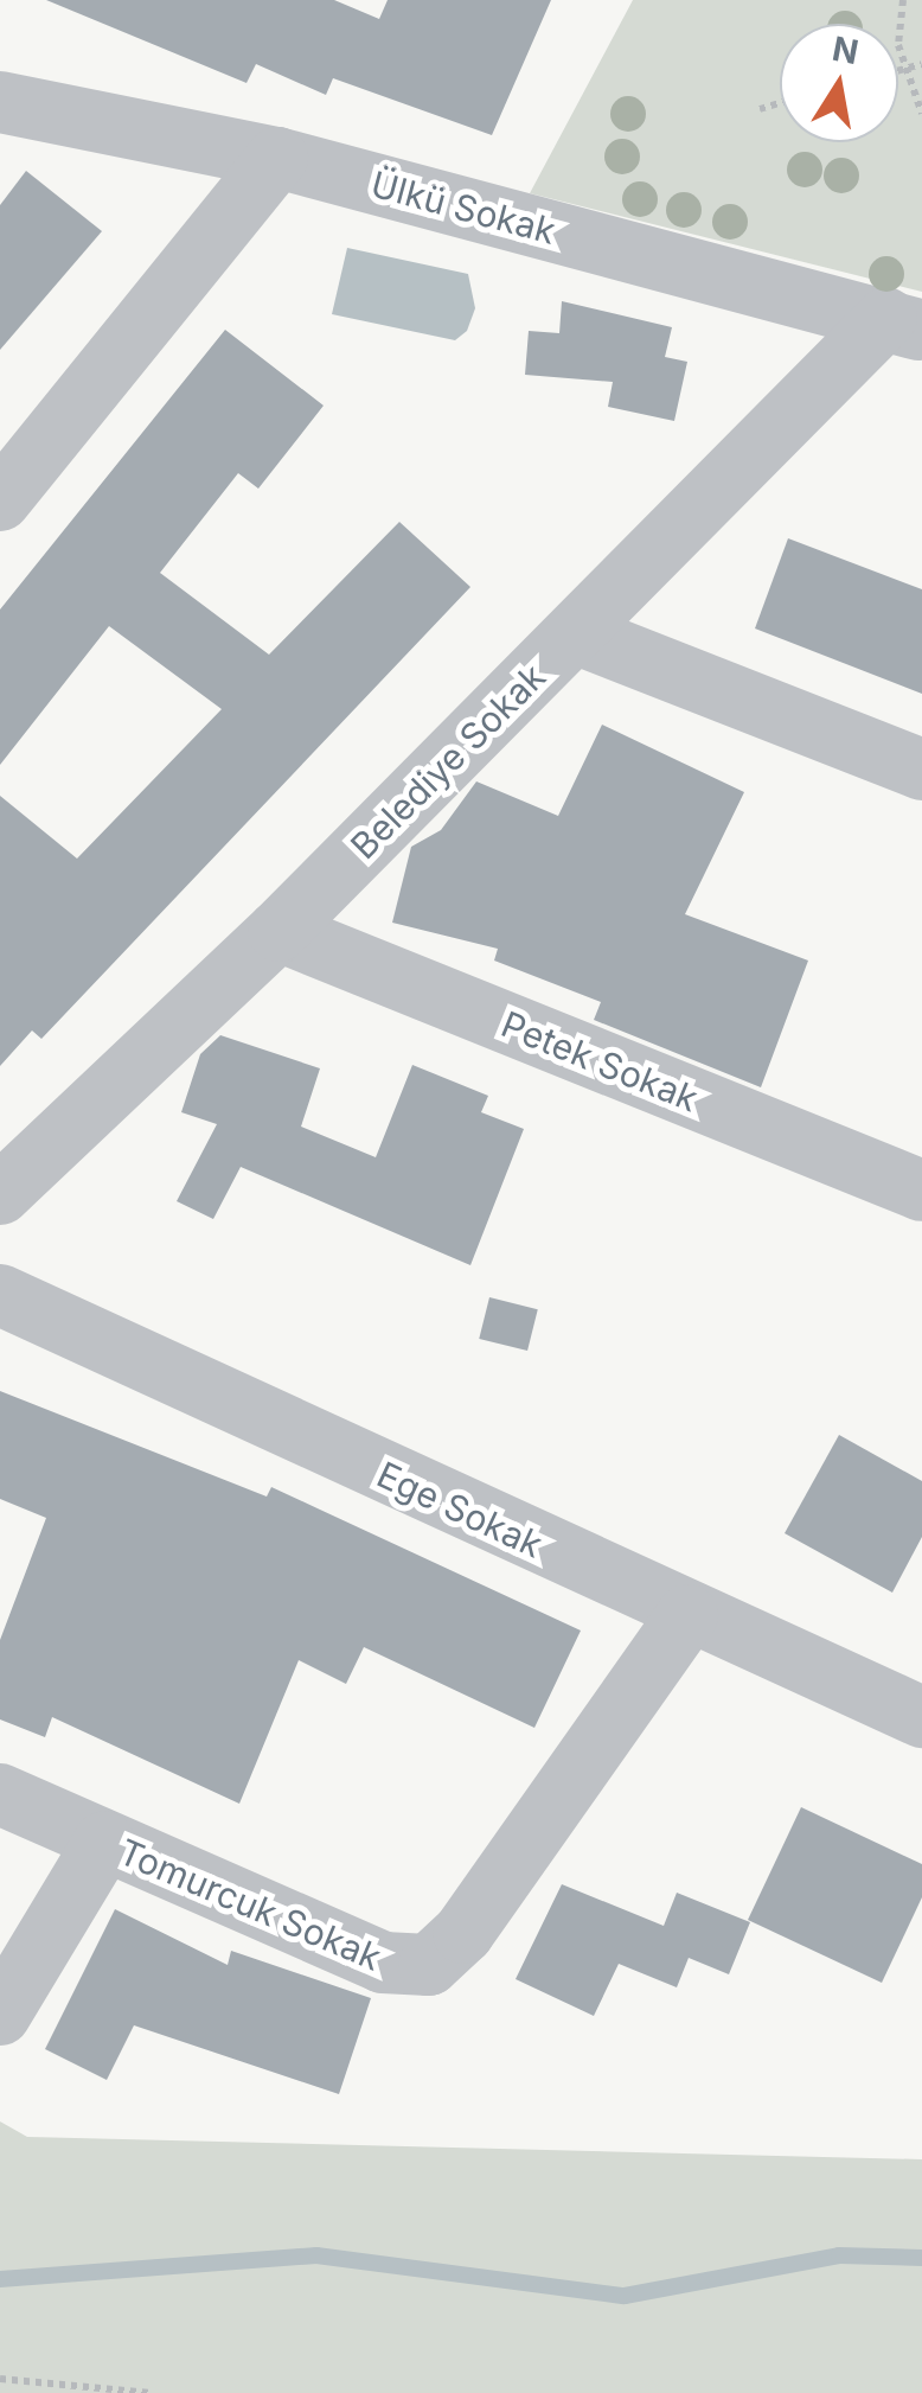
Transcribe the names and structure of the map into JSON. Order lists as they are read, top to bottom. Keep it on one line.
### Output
{"streets":{"street":["Ülkü Sokak","Belediye Sokak","Petek Sokak","Ege Sokak","Tomurcuk Sokak"]},"crossings":[["Ülkü Sokak","Belediye Sokak"],["Belediye Sokak","Petek Sokak"],["Ege Sokak","Tomurcuk Sokak"]],"north":"top"}
